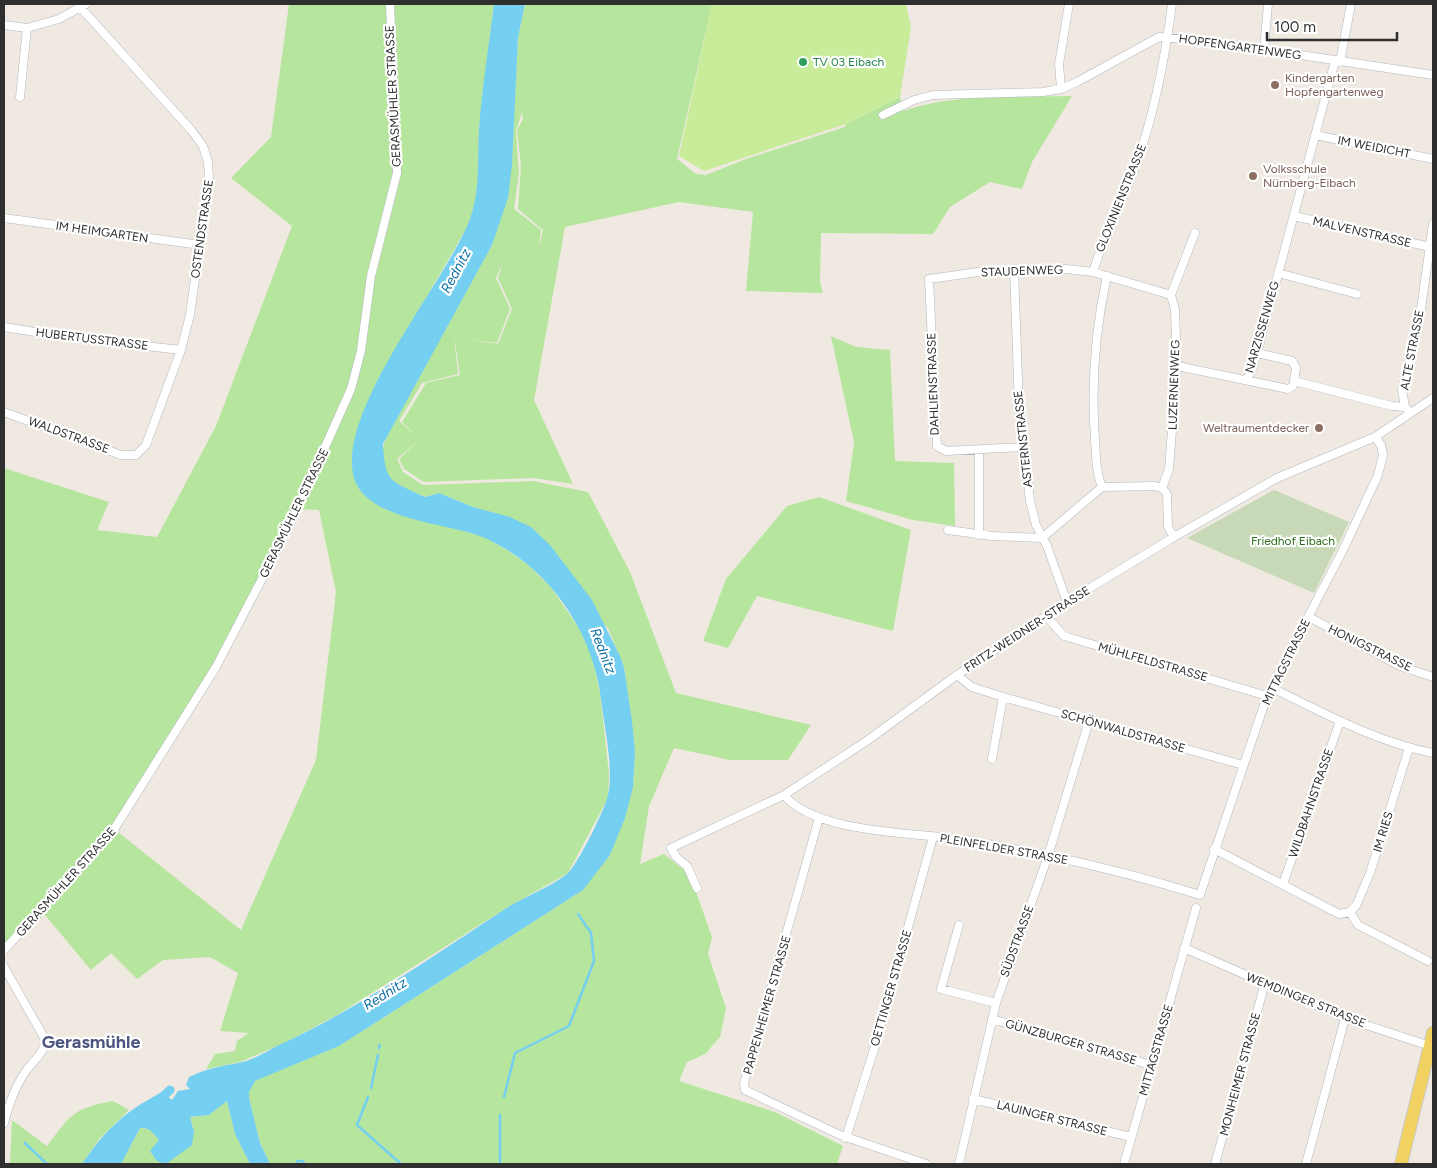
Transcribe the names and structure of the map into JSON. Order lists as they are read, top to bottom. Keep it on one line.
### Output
{"streets":{"street":["HOPFENGARTENWEG","GERASMÜHLER STRASSE","IM WEIDICHT","GLOXINIENSTRASSE","OSTENDSTRASSE","IM HEIMGARTEN","MALVENSTRASSE","STAUDENWEG","NARZISSENWEG","HUBERTUSSTRASSE","ALTE STRASSE","DAHLIENSTRASSE","LUZERNENWEG","WALDSTRASSE","ASTERNSTRASSE","FRITZ-WEIDNER-STRASSE","HONIGSTRASSE","MÜHLFELDSTRASSE","MITTAGSTRASSE","SCHÖNWALDSTRASSE","WILDBAHNSTRASSE","IM RIES","PLEINFELDER STRASSE","SÜDSTRASSE","OETTINGER STRASSE","WEMDINGER STRASSE","PAPPENHEIMER STRASSE","GÜNZBURGER STRASSE","MONHEIMER STRASSE","LAUINGER STRASSE"]},"crossings":[["HOPFENGARTENWEG","GLOXINIENSTRASSE"],["HOPFENGARTENWEG","NARZISSENWEG"],["IM WEIDICHT","NARZISSENWEG"],["GLOXINIENSTRASSE","STAUDENWEG"],["OSTENDSTRASSE","IM HEIMGARTEN"],["OSTENDSTRASSE","HUBERTUSSTRASSE"],["OSTENDSTRASSE","WALDSTRASSE"],["MALVENSTRASSE","NARZISSENWEG"],["MALVENSTRASSE","ALTE STRASSE"],["STAUDENWEG","DAHLIENSTRASSE"],["STAUDENWEG","LUZERNENWEG"],["STAUDENWEG","ASTERNSTRASSE"],["ALTE STRASSE","FRITZ-WEIDNER-STRASSE"],["DAHLIENSTRASSE","ASTERNSTRASSE"],["ASTERNSTRASSE","FRITZ-WEIDNER-STRASSE"],["FRITZ-WEIDNER-STRASSE","MÜHLFELDSTRASSE"],["FRITZ-WEIDNER-STRASSE","MITTAGSTRASSE"],["FRITZ-WEIDNER-STRASSE","SCHÖNWALDSTRASSE"],["FRITZ-WEIDNER-STRASSE","PLEINFELDER STRASSE"],["HONIGSTRASSE","MITTAGSTRASSE"],["MÜHLFELDSTRASSE","MITTAGSTRASSE"],["MITTAGSTRASSE","SCHÖNWALDSTRASSE"],["MITTAGSTRASSE","PLEINFELDER STRASSE"],["MITTAGSTRASSE","WEMDINGER STRASSE"],["MITTAGSTRASSE","GÜNZBURGER STRASSE"],["MITTAGSTRASSE","LAUINGER STRASSE"],["SCHÖNWALDSTRASSE","SÜDSTRASSE"],["PLEINFELDER STRASSE","SÜDSTRASSE"],["PLEINFELDER STRASSE","OETTINGER STRASSE"],["PLEINFELDER STRASSE","PAPPENHEIMER STRASSE"],["SÜDSTRASSE","GÜNZBURGER STRASSE"],["SÜDSTRASSE","LAUINGER STRASSE"],["OETTINGER STRASSE","PAPPENHEIMER STRASSE"],["WEMDINGER STRASSE","MONHEIMER STRASSE"]],"districts":["Gerasmühle"],"water":["Rednitz"],"parks":["Friedhof Eibach"],"places":["TV 03 Eibach","Kindergarten Hopfengartenweg","Volksschule Nürnberg-Eibach","Weltraumentdecker"],"scale_bar":"100 m"}
